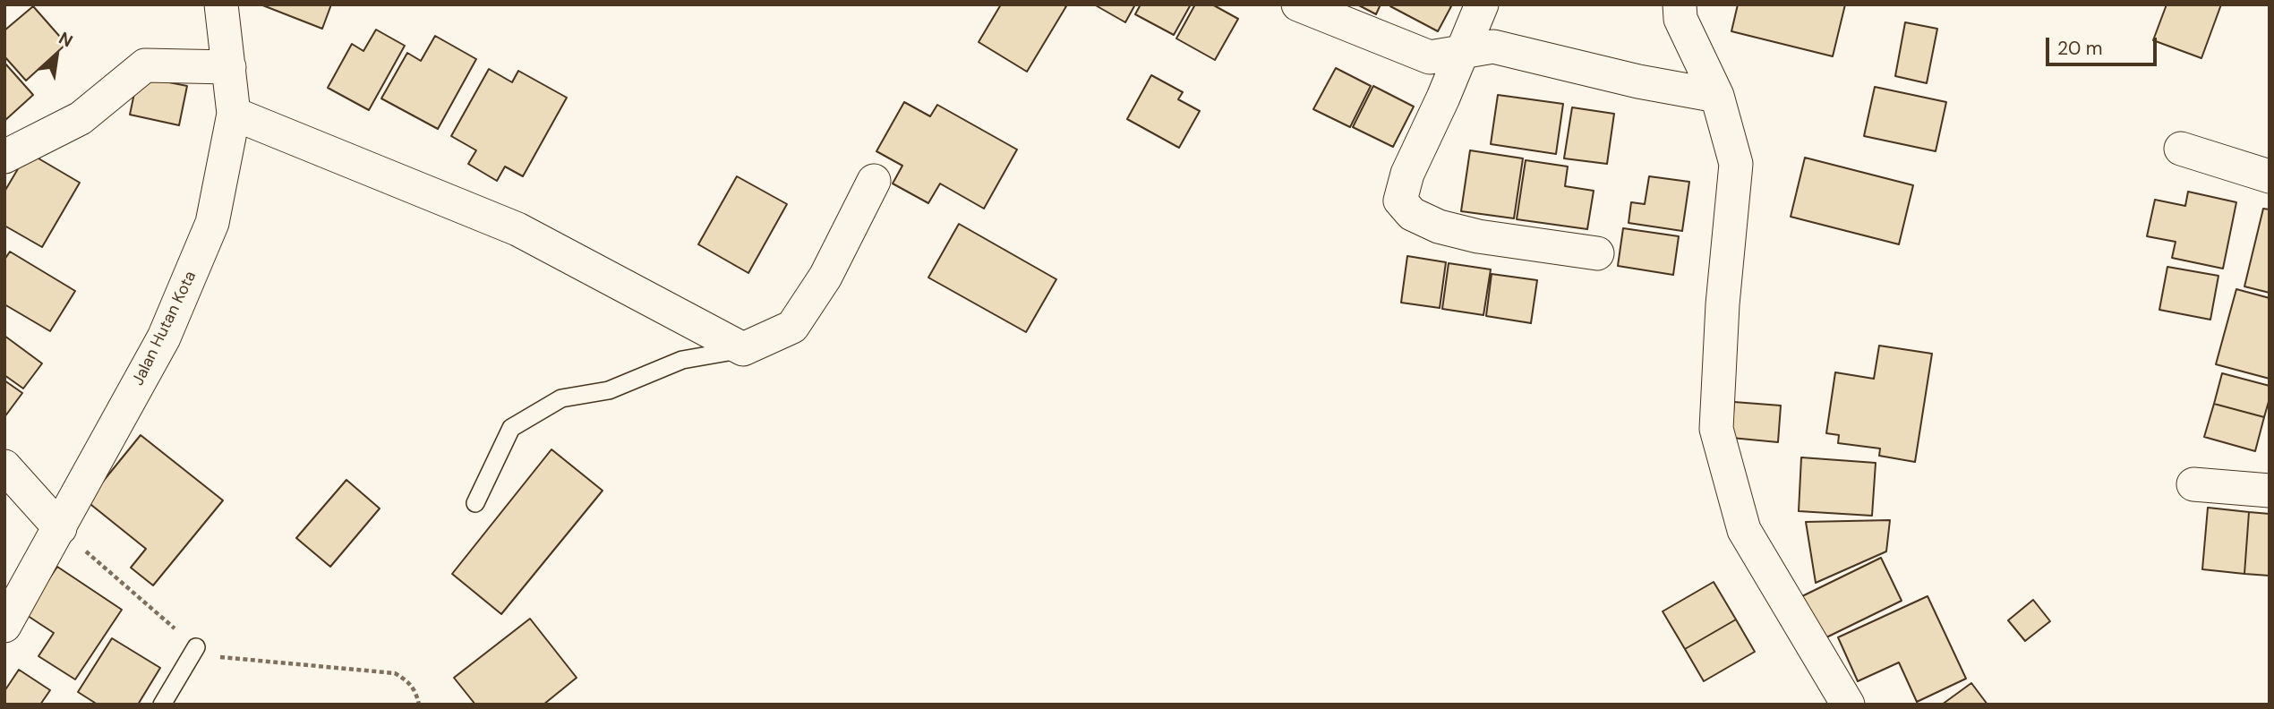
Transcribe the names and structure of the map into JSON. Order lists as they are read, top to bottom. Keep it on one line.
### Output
{"streets":{"street":["Jalan Hutan Kota"]},"scale_bar":"20 m","north":"top right"}
